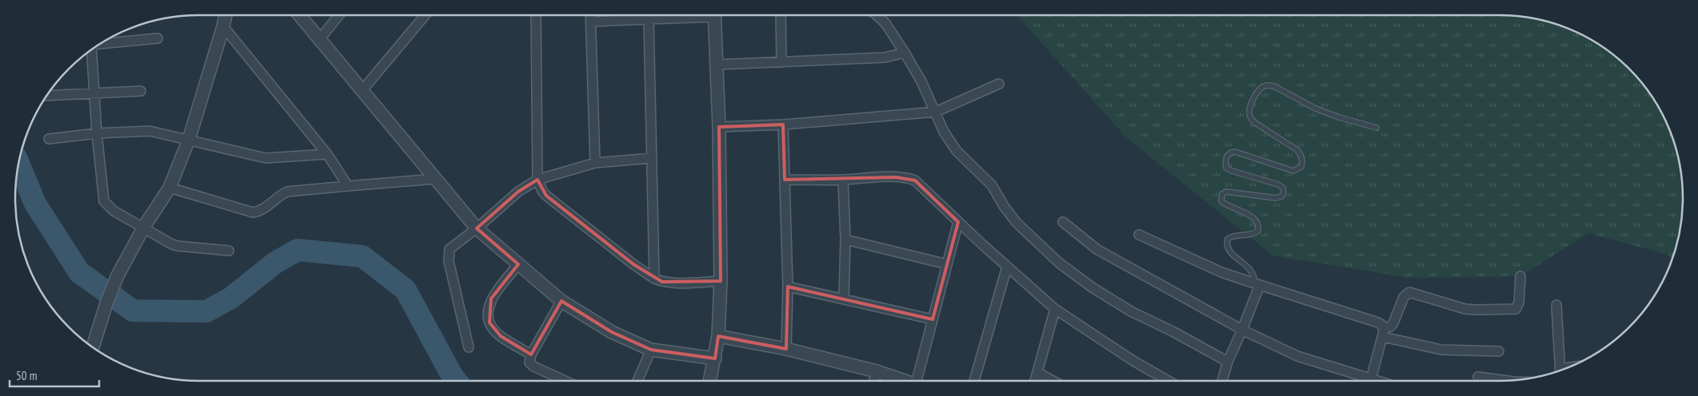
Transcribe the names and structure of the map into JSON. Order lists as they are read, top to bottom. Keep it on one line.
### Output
{"scale_bar":"50 m"}
